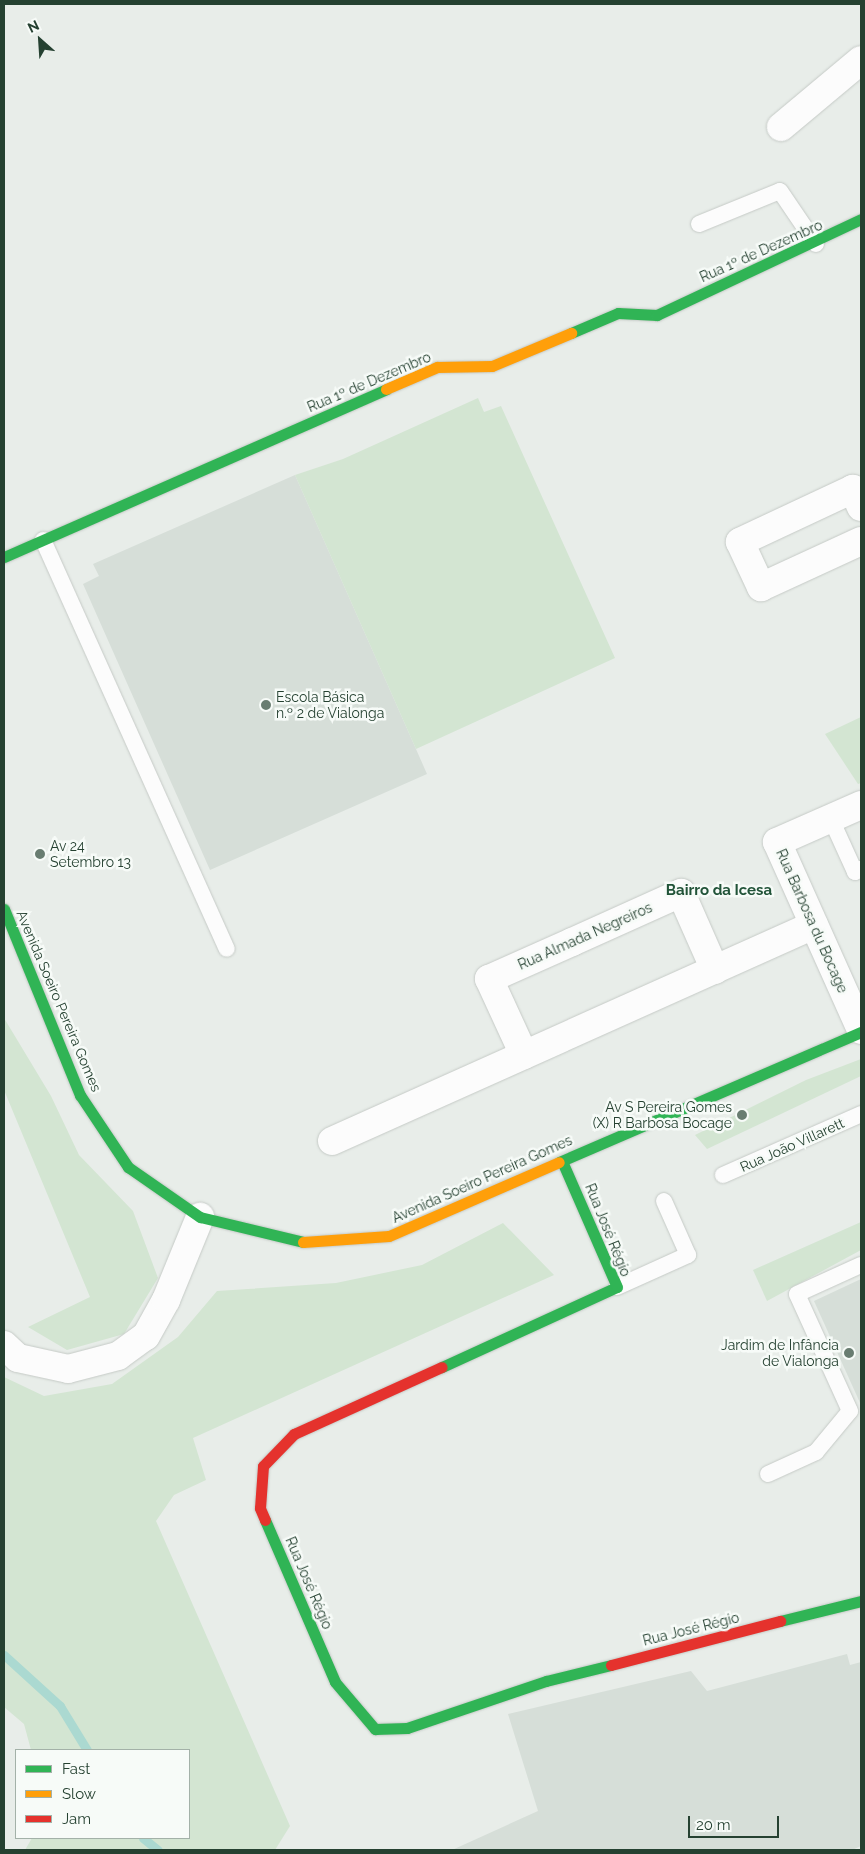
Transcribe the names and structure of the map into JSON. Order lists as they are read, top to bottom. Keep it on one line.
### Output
{"streets":{"street":["Rua 1º de Dezembro","Rua Barbosa du Bocage","Rua Almada Negreiros","Avenida Soeiro Pereira Gomes","Rua José Régio"],"lane":["Rua João Villarett"]},"crossings":[["Rua Barbosa du Bocage","Avenida Soeiro Pereira Gomes"],["Avenida Soeiro Pereira Gomes","Rua José Régio"]],"districts":["Bairro da Icesa"],"places":["Escola Básica n.º 2 de Vialonga","Av 24 Setembro 13","Av S Pereira Gomes (X) R Barbosa Bocage","Jardim de Infância de Vialonga"],"legend":["Fast","Slow","Jam"],"scale_bar":"20 m","north":"top left"}
